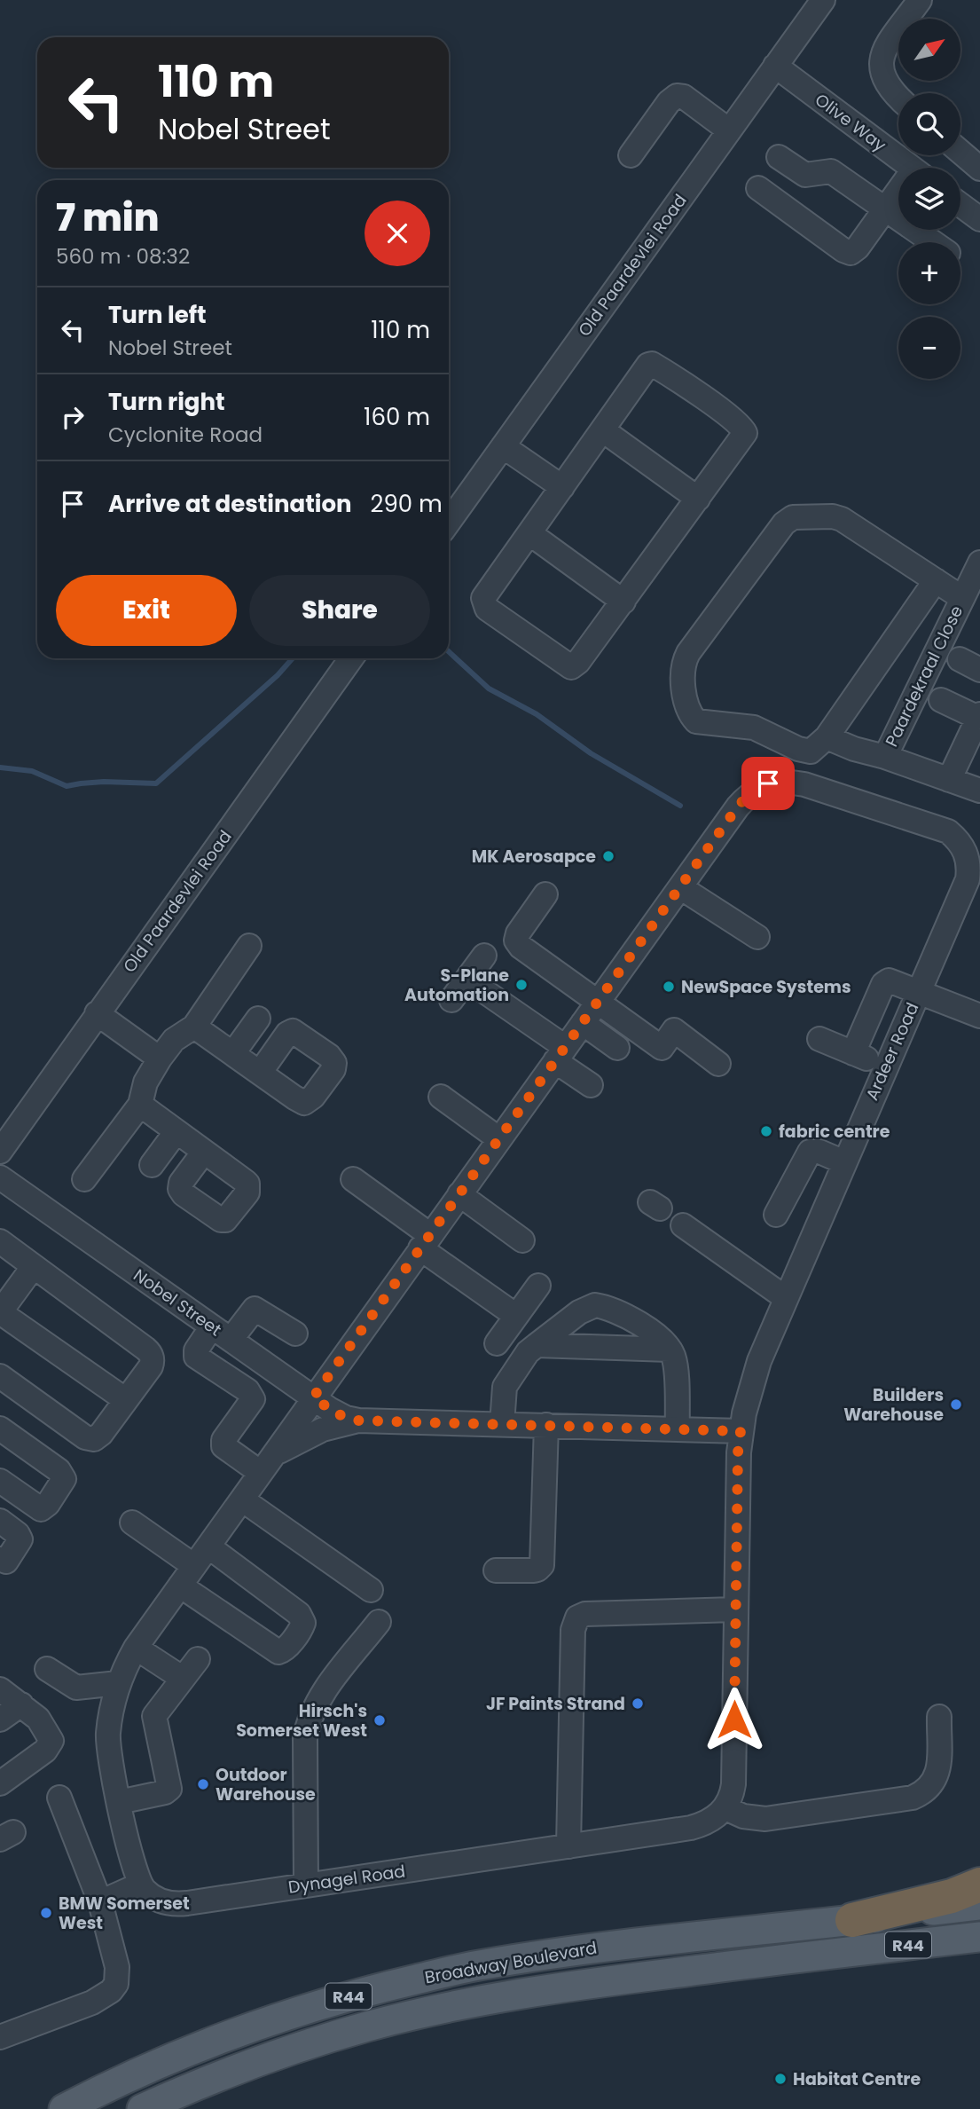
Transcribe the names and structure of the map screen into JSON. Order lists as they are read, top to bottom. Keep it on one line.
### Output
{"streets":{"main road":["R44","Broadway Boulevard"],"street":["Olive Way","Old Paardevlei Road","Paardekraal Close","Ardeer Road","Nobel Street","Dynagel Road"]},"crossings":[["Olive Way","Old Paardevlei Road"],["Ardeer Road","Nobel Street"]],"places":["MK Aerosapce","S-Plane Automation","NewSpace Systems","fabric centre","Builders Warehouse","JF Paints Strand","Hirsch's Somerset West","Outdoor Warehouse","BMW Somerset West","Habitat Centre"],"north":"top right","page":{"map_buttons":["+","−"],"turn":["110 m","Nobel Street"],"heading":["7 min","560 m · 08:32"],"list":[{"name":"Turn left","note":"Nobel Street","value":"110 m"},{"name":"Turn right","note":"Cyclonite Road","value":"160 m"},{"name":"Arrive at destination","value":"290 m"}],"buttons":["Exit","Share"]}}
